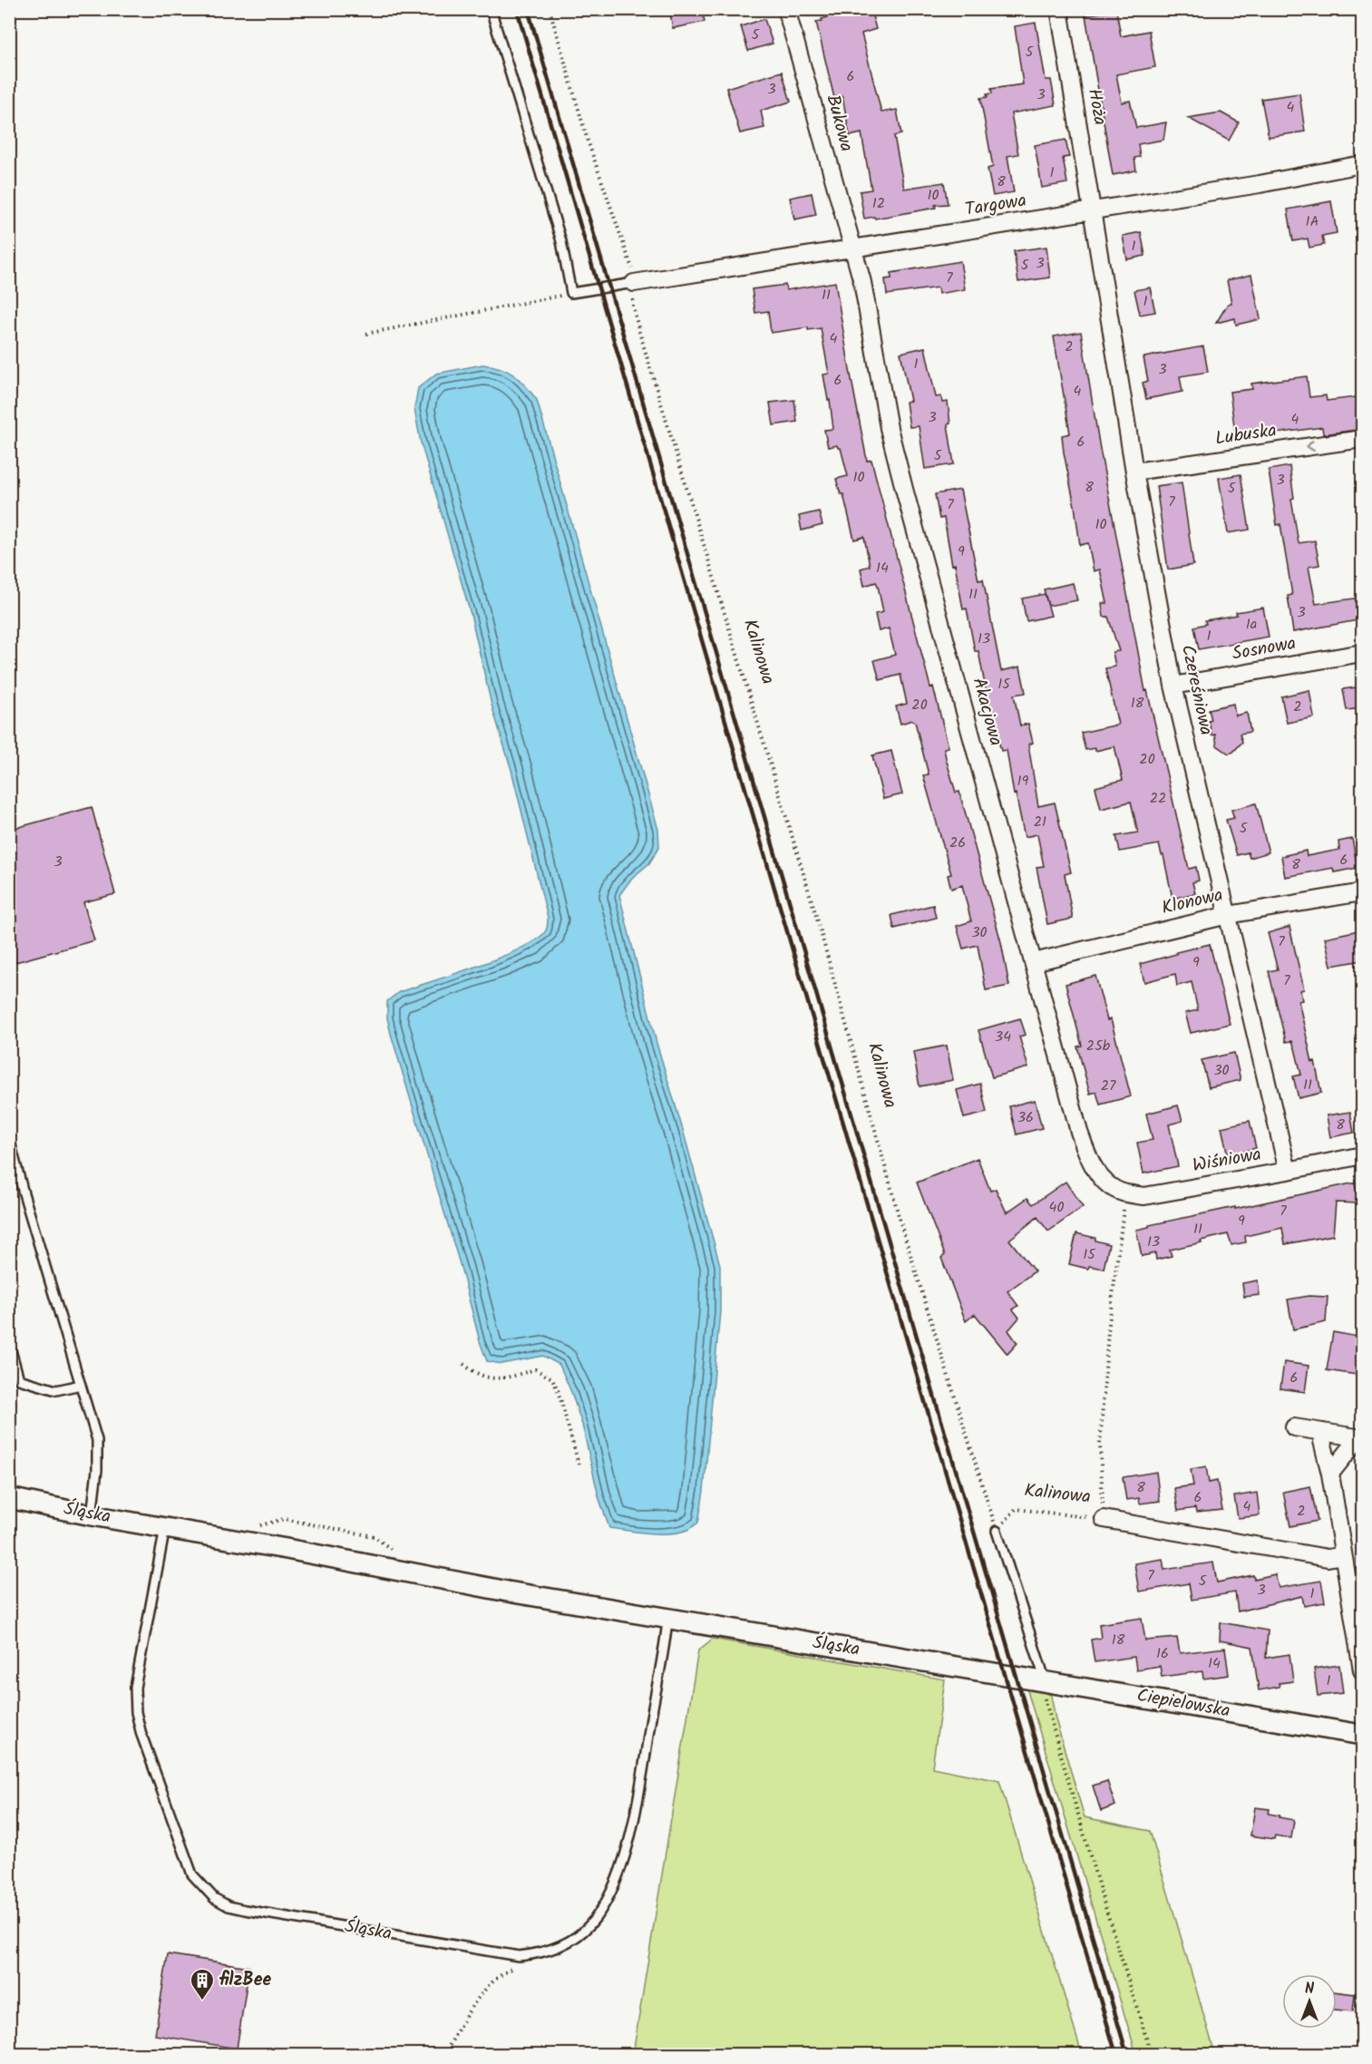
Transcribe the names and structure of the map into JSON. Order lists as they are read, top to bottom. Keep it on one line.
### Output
{"streets":{"street":["Hoża","Bukowa","Targowa","Lubuska","Sosnowa","Kalinowa","Czereśniowa","Akacjowa","Klonowa","Wiśniowa","Śląska","Ciepielowska"]},"crossings":[["Hoża","Targowa"],["Hoża","Czereśniowa"],["Bukowa","Targowa"],["Bukowa","Akacjowa"],["Targowa","Kalinowa"],["Targowa","Czereśniowa"],["Targowa","Akacjowa"],["Lubuska","Czereśniowa"],["Sosnowa","Czereśniowa"],["Czereśniowa","Klonowa"],["Czereśniowa","Wiśniowa"],["Akacjowa","Klonowa"],["Akacjowa","Wiśniowa"],["Śląska","Ciepielowska"]],"one_way":["Lubuska"],"places":{"building":["filzBee"]},"house_numbers":["5","5","6","3","3","4","1","8","10","12","1A","1","3","5","7","11","1","4","2","1","3","6","4","3","4","6","5","10","3","8","5","7","7","10","9","14","11","3","1a","1","13","15","18","20","2","20","19","22","21","5","26","6","3","8","30","7","9","7","34","25b","30","11","27","36","8","40","7","9","11","13","15","6","8","6","4","2","7","5","3","1","18","16","14","1"],"north":"top"}
